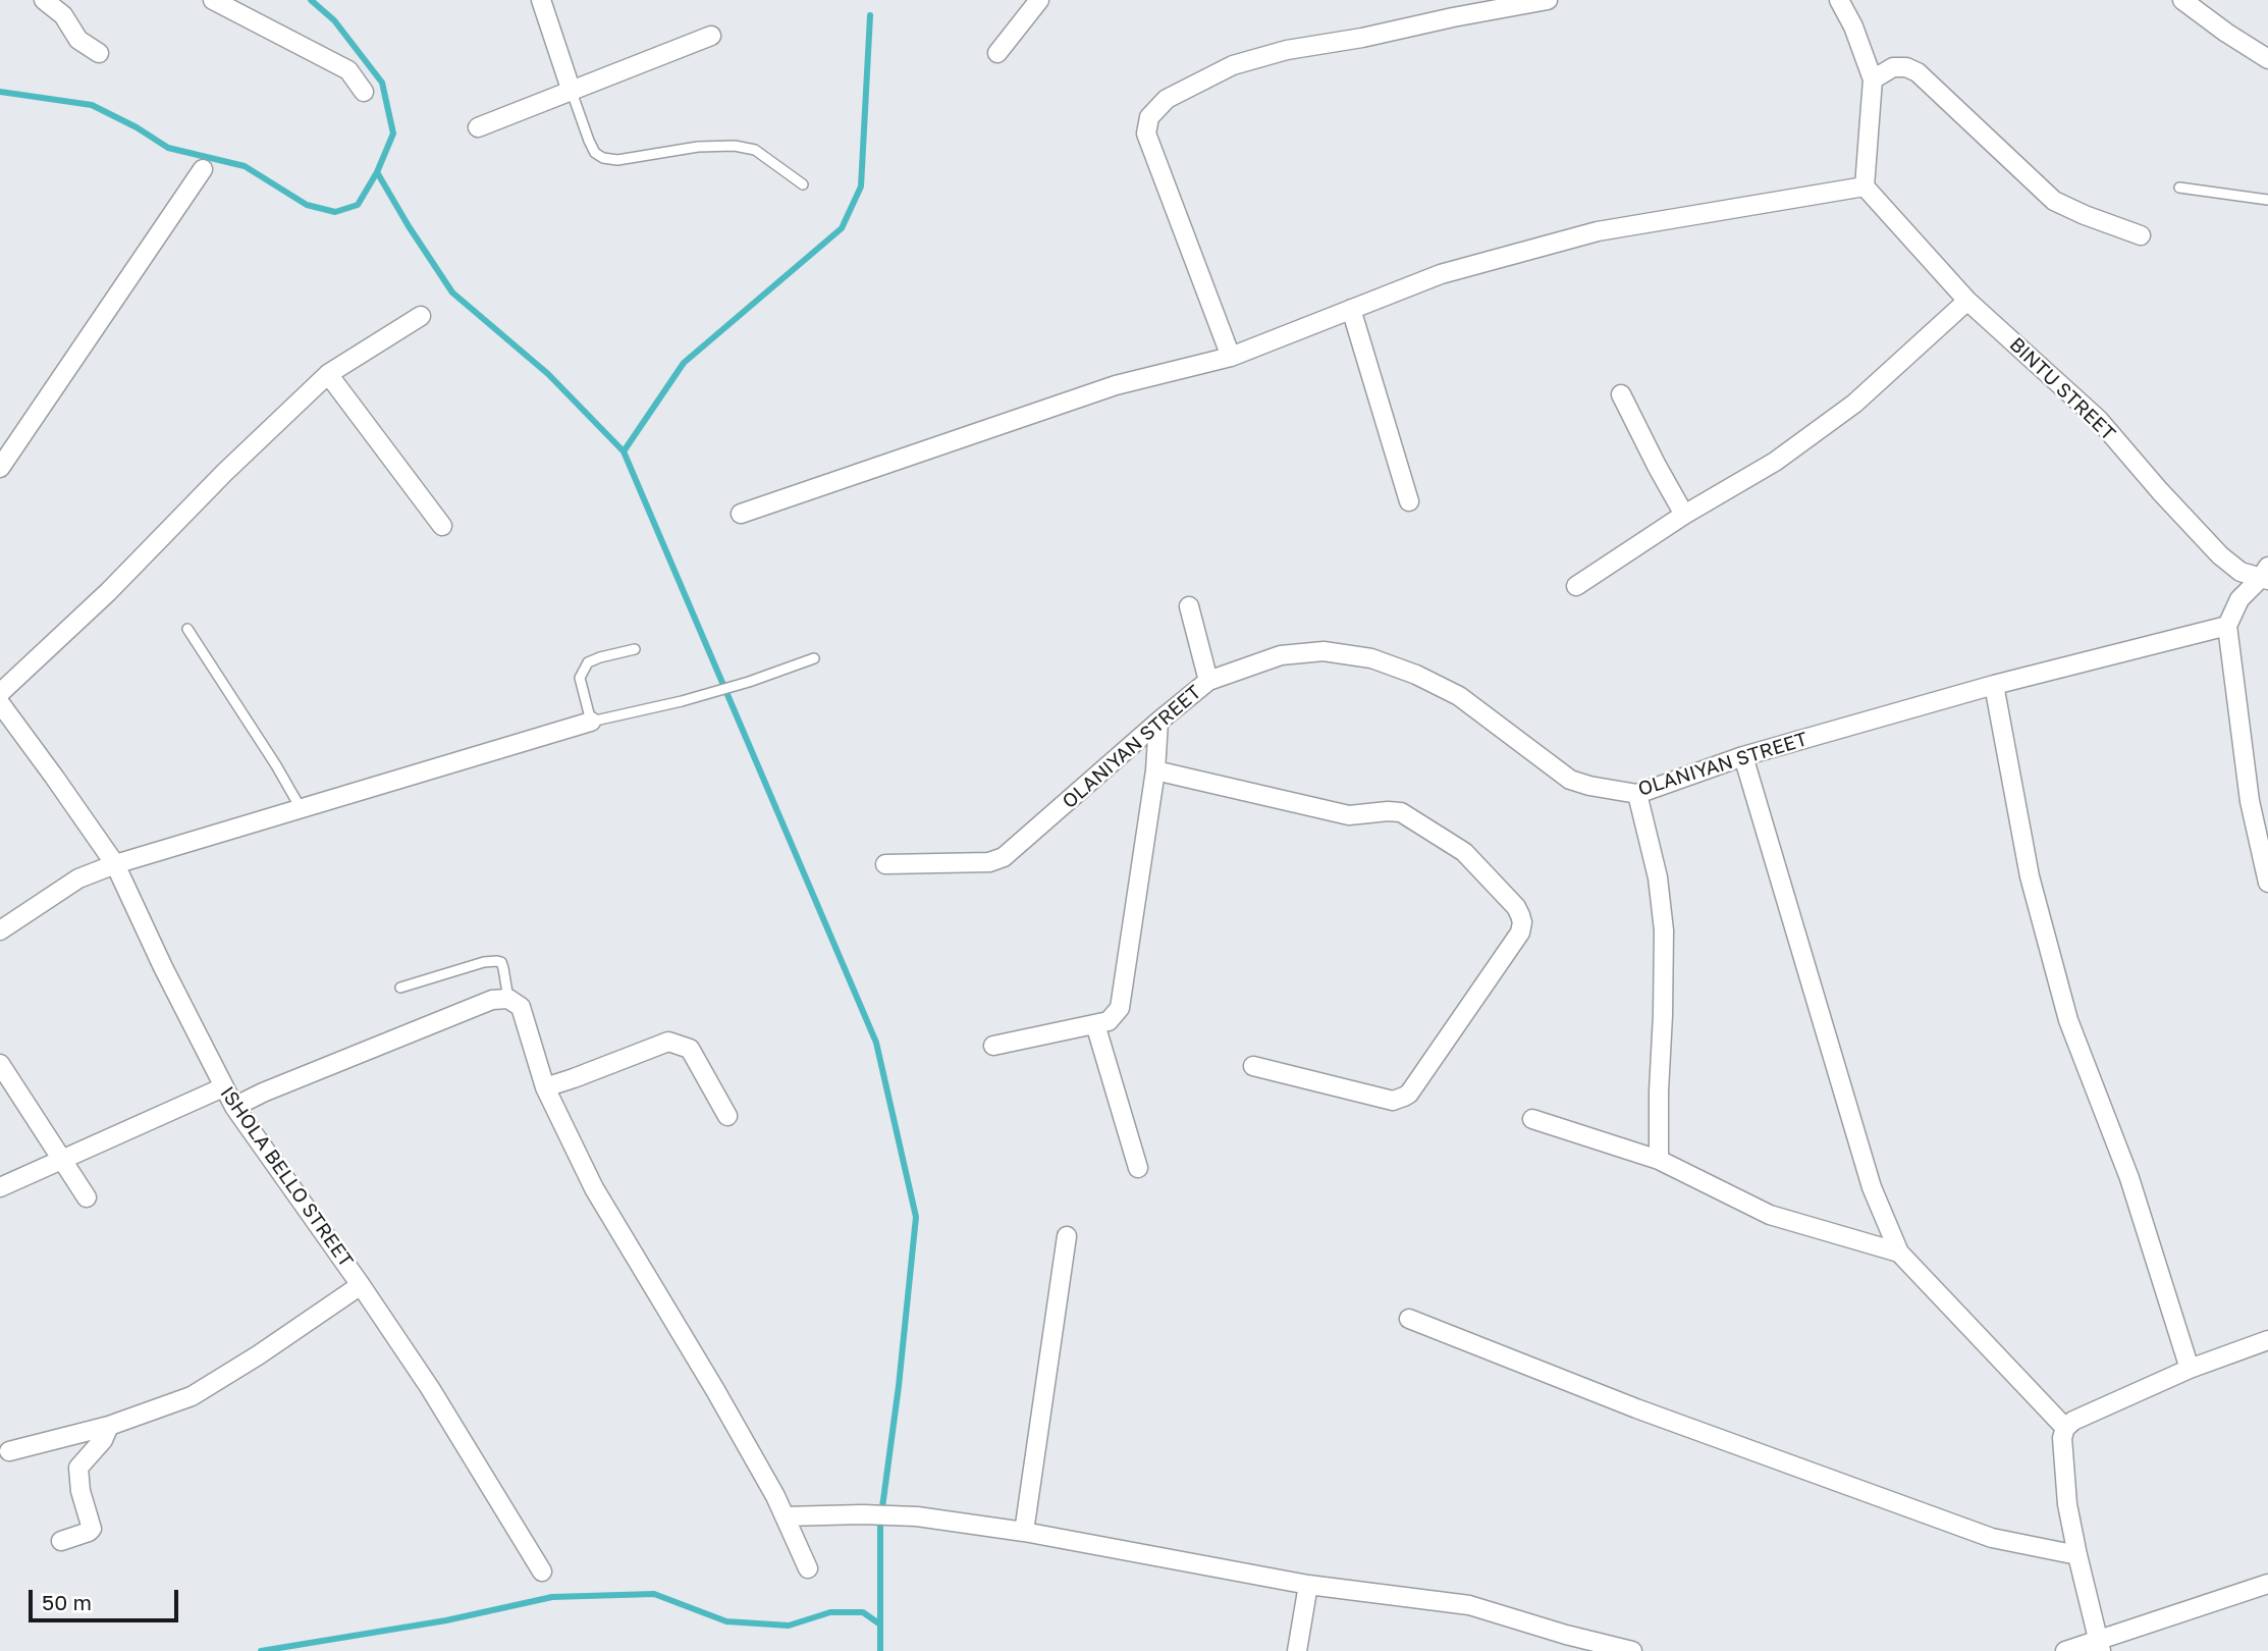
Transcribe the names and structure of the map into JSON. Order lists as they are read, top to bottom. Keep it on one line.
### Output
{"streets":{"street":["BINTU STREET","OLANIYAN STREET","ISHOLA BELLO STREET"]},"scale_bar":"50 m"}
